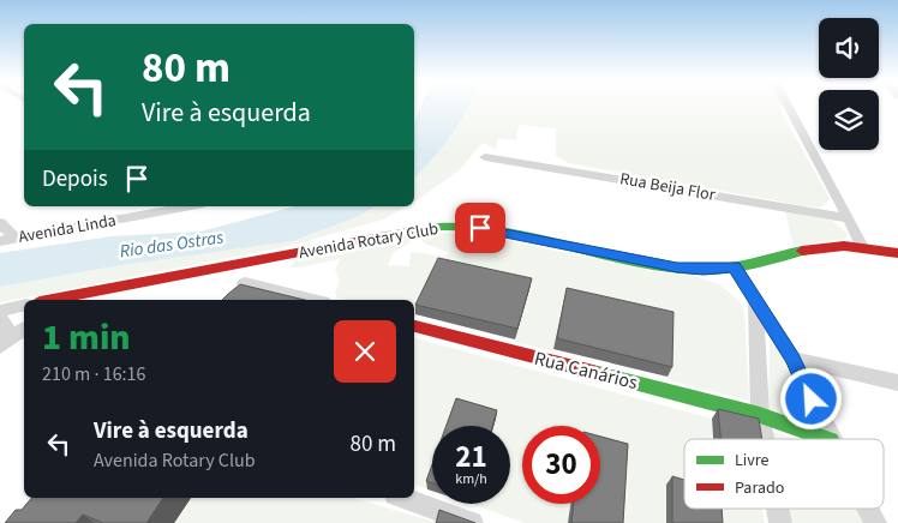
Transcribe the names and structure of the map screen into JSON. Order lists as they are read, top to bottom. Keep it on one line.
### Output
{"streets":{"street":["Rua Beija Flor","Avenida Linda","Avenida Rotary Club","Rua Canários"]},"water":["Rio das Ostras"],"legend":["Livre","Parado"],"page":{"turn":["80 m","Vire à esquerda"],"then":"Depois","heading":["1 min","210 m · 16:16"],"list":[{"name":"Vire à esquerda","note":"Avenida Rotary Club","value":"80 m"}],"speed":"21 km/h","limit":"30"}}
